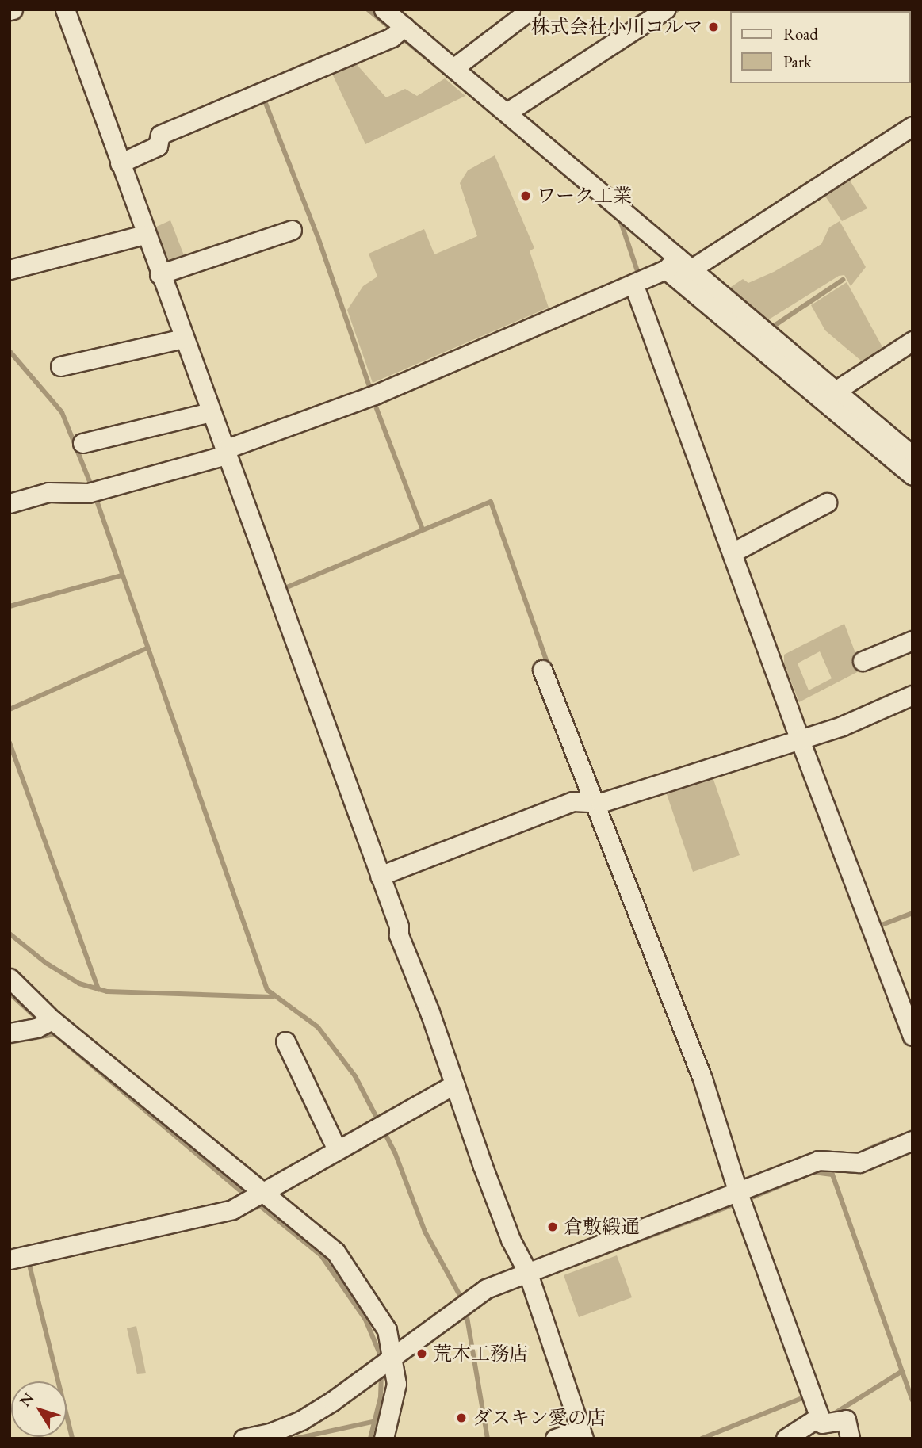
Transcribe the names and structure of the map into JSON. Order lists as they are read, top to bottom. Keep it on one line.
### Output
{"places":["株式会社小川コルマ","ワーク工業","倉敷緞通","荒木工務店","ダスキン愛の店"],"legend":["Road","Park"],"north":"top left"}
